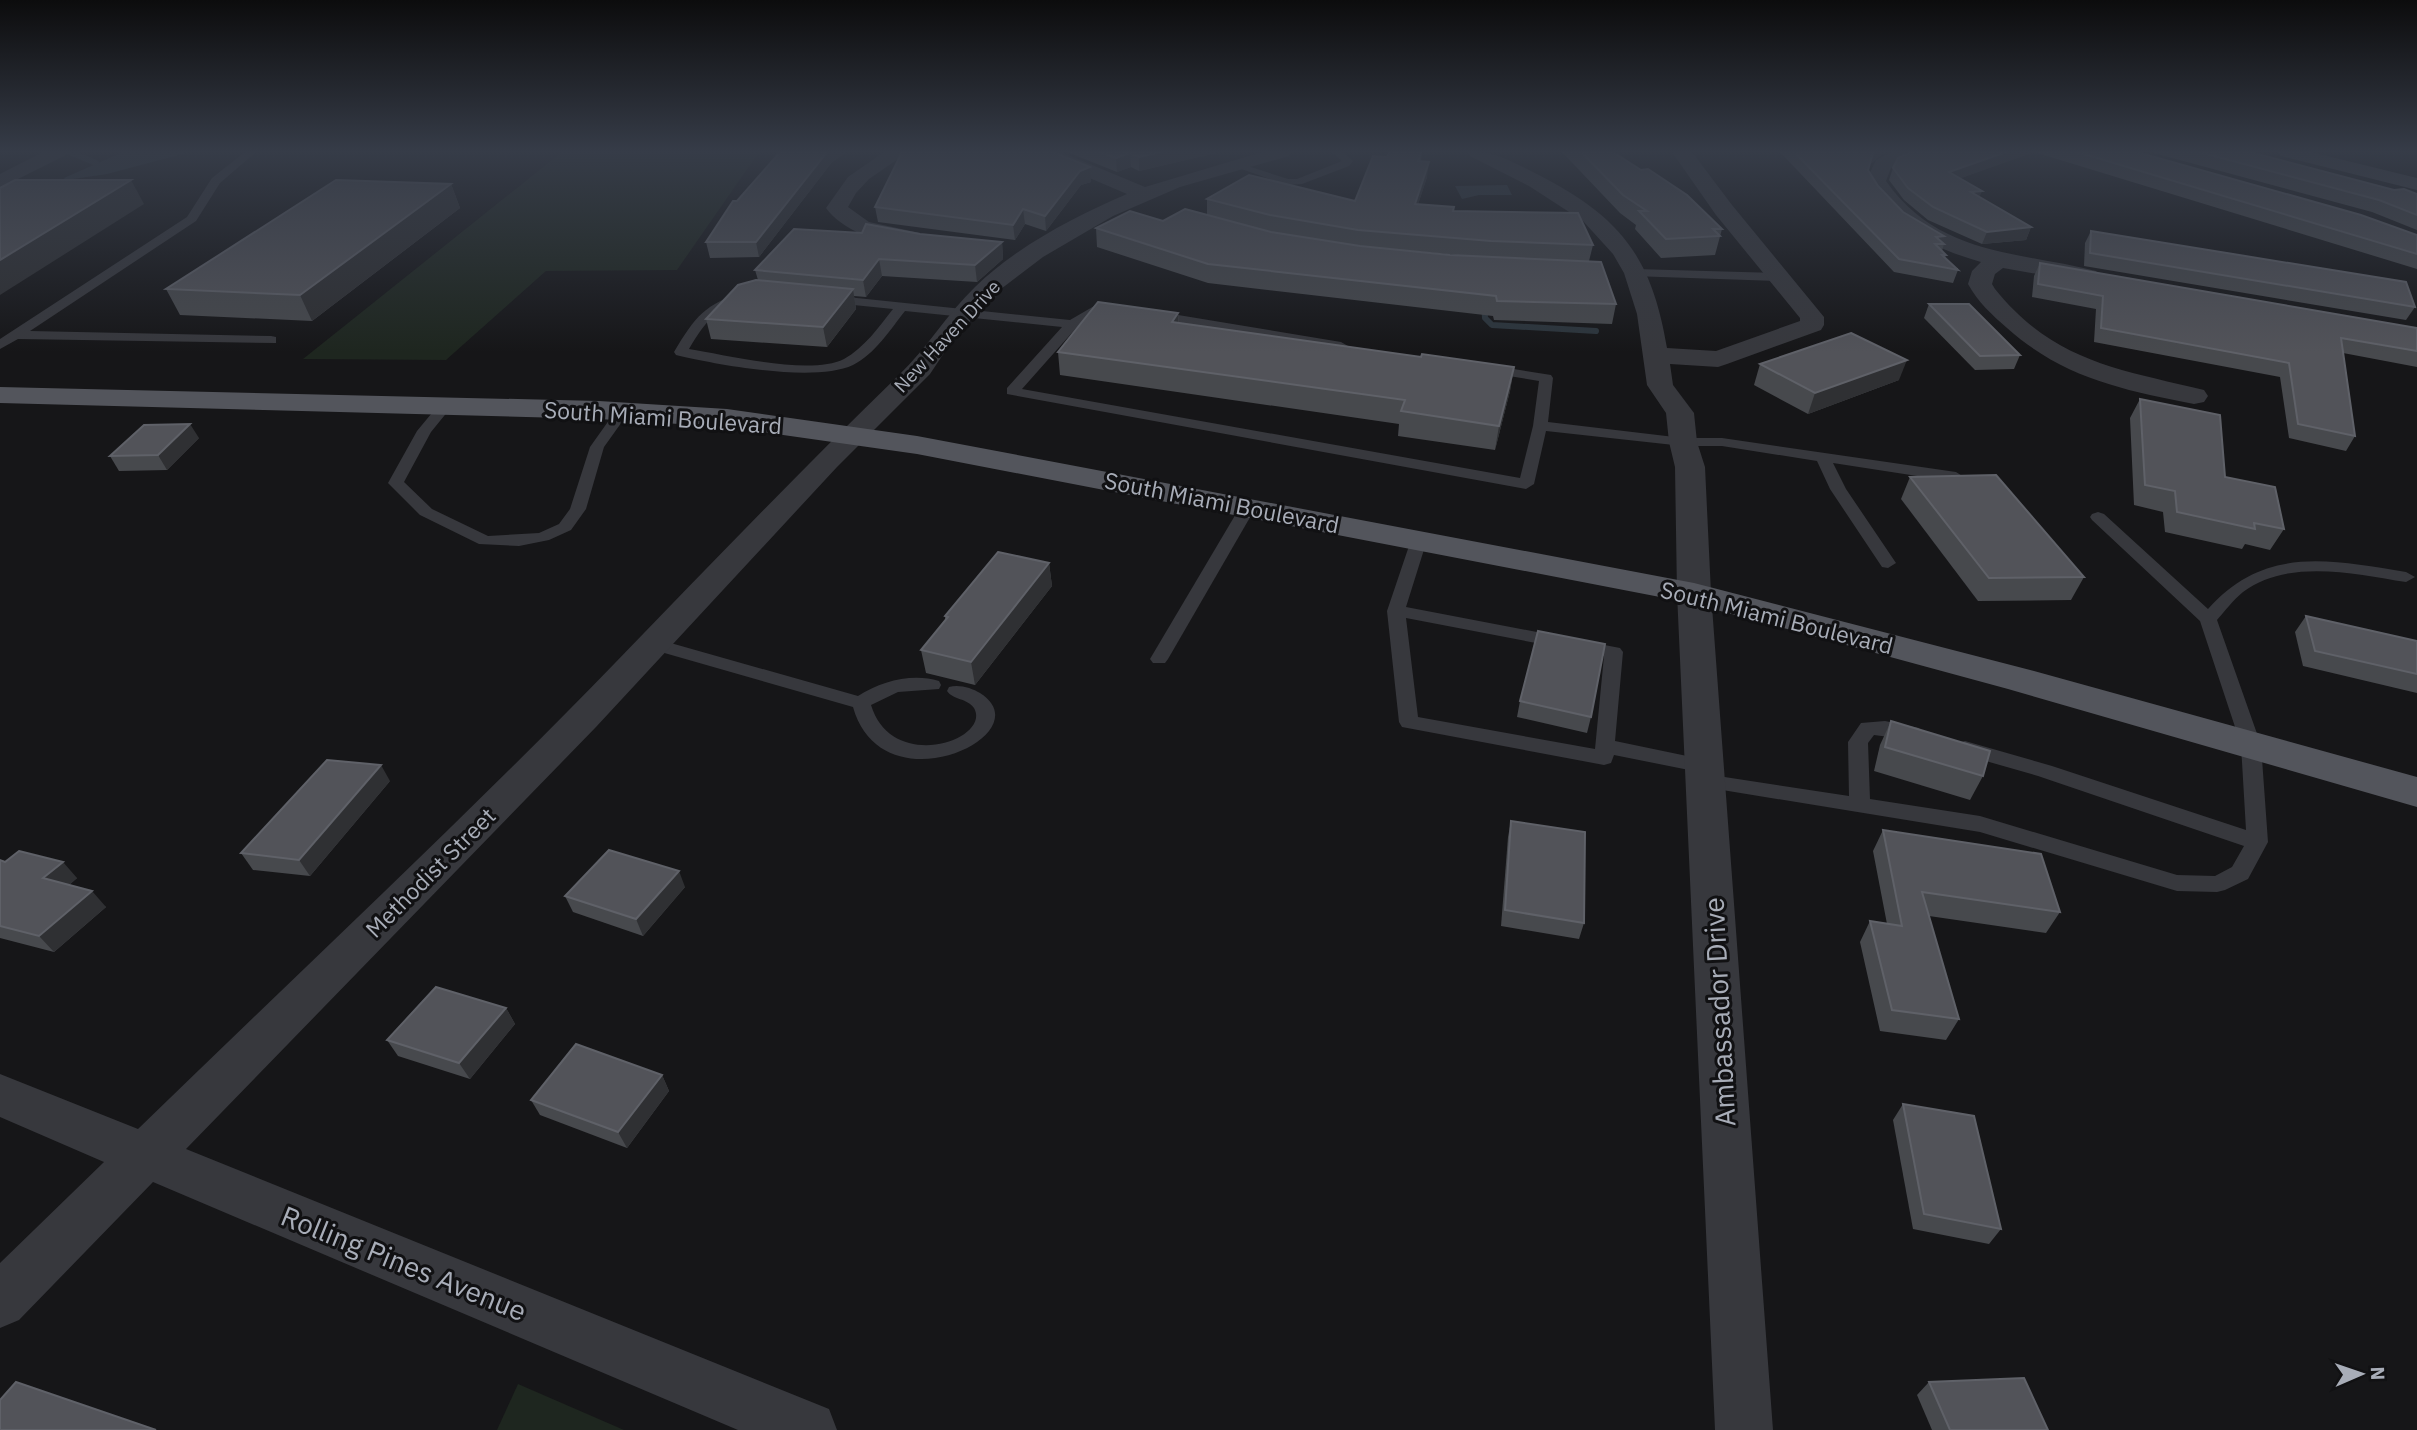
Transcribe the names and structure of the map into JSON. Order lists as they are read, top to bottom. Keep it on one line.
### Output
{"streets":{"main road":["South Miami Boulevard"],"street":["New Haven Drive","Methodist Street","Ambassador Drive","Rolling Pines Avenue"]},"crossings":[["New Haven Drive","South Miami Boulevard"],["New Haven Drive","Methodist Street"],["South Miami Boulevard","Methodist Street"],["South Miami Boulevard","Ambassador Drive"],["Methodist Street","Rolling Pines Avenue"]],"north":"right"}
